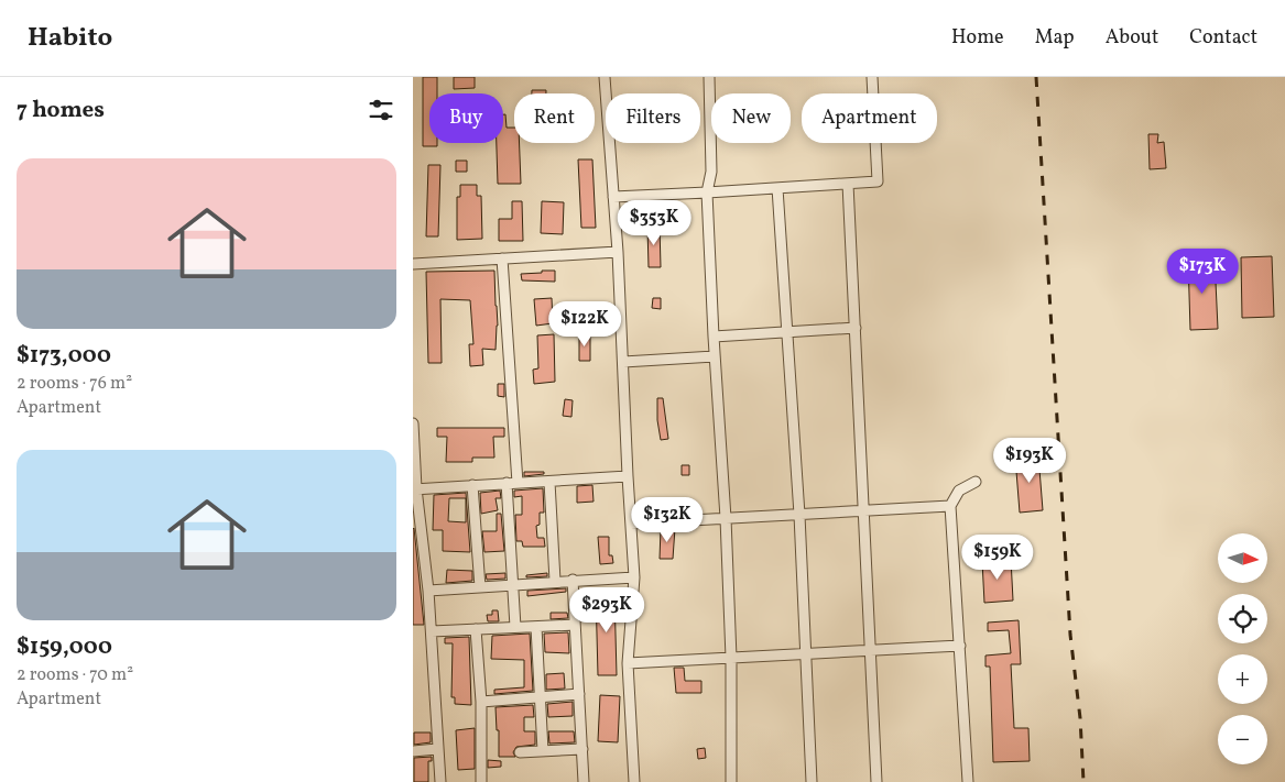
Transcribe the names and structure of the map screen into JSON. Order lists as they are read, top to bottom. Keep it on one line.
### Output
{"north":"right","page":{"header":"Habito","nav":["Home","Map","About","Contact"],"heading":"7 homes","chip":["Buy","Rent","Filters","New","Apartment"],"list":[{"name":"$173,000","note":"2 rooms · 76 m² · Apartment"},{"name":"$159,000","note":"2 rooms · 70 m² · Apartment"}],"price":["$353K","$173K","$122K","$193K","$132K","$159K","$293K"],"map_buttons":["+","−"]}}
